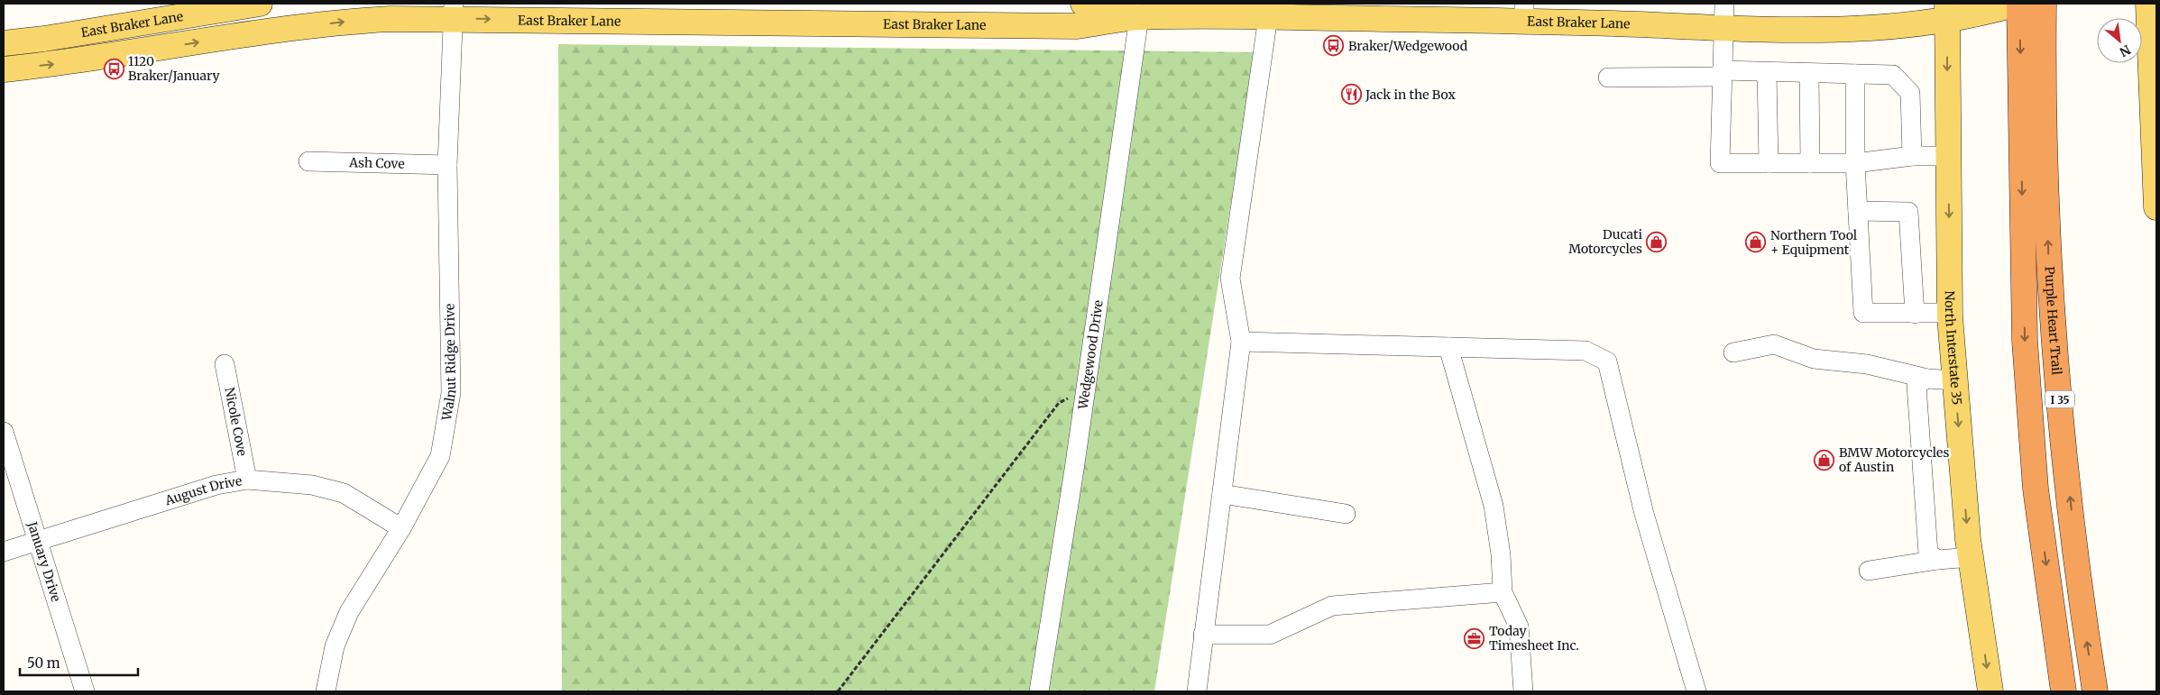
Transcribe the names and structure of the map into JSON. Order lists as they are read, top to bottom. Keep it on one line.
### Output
{"streets":{"highway":["Purple Heart Trail","I 35"],"main road":["East Braker Lane","North Interstate 35"],"street":["Ash Cove","Wedgewood Drive","Walnut Ridge Drive","Nicole Cove","August Drive","January Drive"]},"crossings":[["East Braker Lane","North Interstate 35"],["East Braker Lane","Wedgewood Drive"],["East Braker Lane","Walnut Ridge Drive"],["East Braker Lane","I 35"],["Ash Cove","Walnut Ridge Drive"],["Walnut Ridge Drive","August Drive"],["Nicole Cove","August Drive"],["August Drive","January Drive"]],"one_way":["East Braker Lane"],"places":{"bus stop":["Braker/Wedgewood","1120 Braker/January"],"restaurant":["Jack in the Box"],"shop":["Ducati Motorcycles","Northern Tool + Equipment","BMW Motorcycles of Austin"],"office":["Today Timesheet Inc."]},"scale_bar":"50 m","north":"bottom right"}
